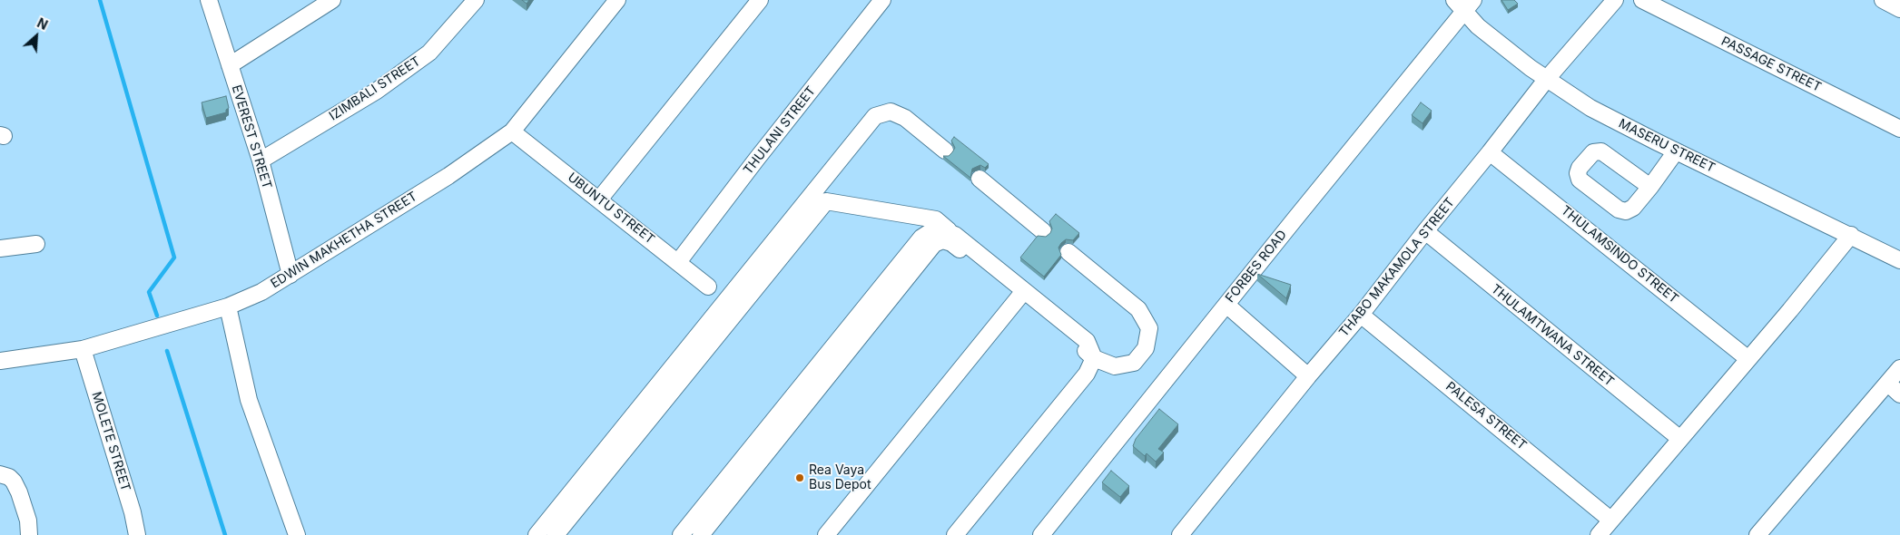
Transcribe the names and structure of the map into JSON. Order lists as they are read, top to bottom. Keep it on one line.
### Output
{"streets":{"street":["PASSAGE STREET","IZIMBALI STREET","THULANI STREET","EVEREST STREET","MASERU STREET","UBUNTU STREET","EDWIN MAKHETHA STREET","THULAMSINDO STREET","FORBES ROAD","THABO MAKAMOLA STREET","THULAMTWANA STREET","PALESA STREET","MOLETE STREET"]},"crossings":[["IZIMBALI STREET","EVEREST STREET"],["THULANI STREET","UBUNTU STREET"],["EVEREST STREET","EDWIN MAKHETHA STREET"],["MASERU STREET","FORBES ROAD"],["MASERU STREET","THABO MAKAMOLA STREET"],["UBUNTU STREET","EDWIN MAKHETHA STREET"],["EDWIN MAKHETHA STREET","MOLETE STREET"],["THULAMSINDO STREET","THABO MAKAMOLA STREET"],["THABO MAKAMOLA STREET","THULAMTWANA STREET"],["THABO MAKAMOLA STREET","PALESA STREET"]],"places":["Rea Vaya Bus Depot"],"north":"top right"}
